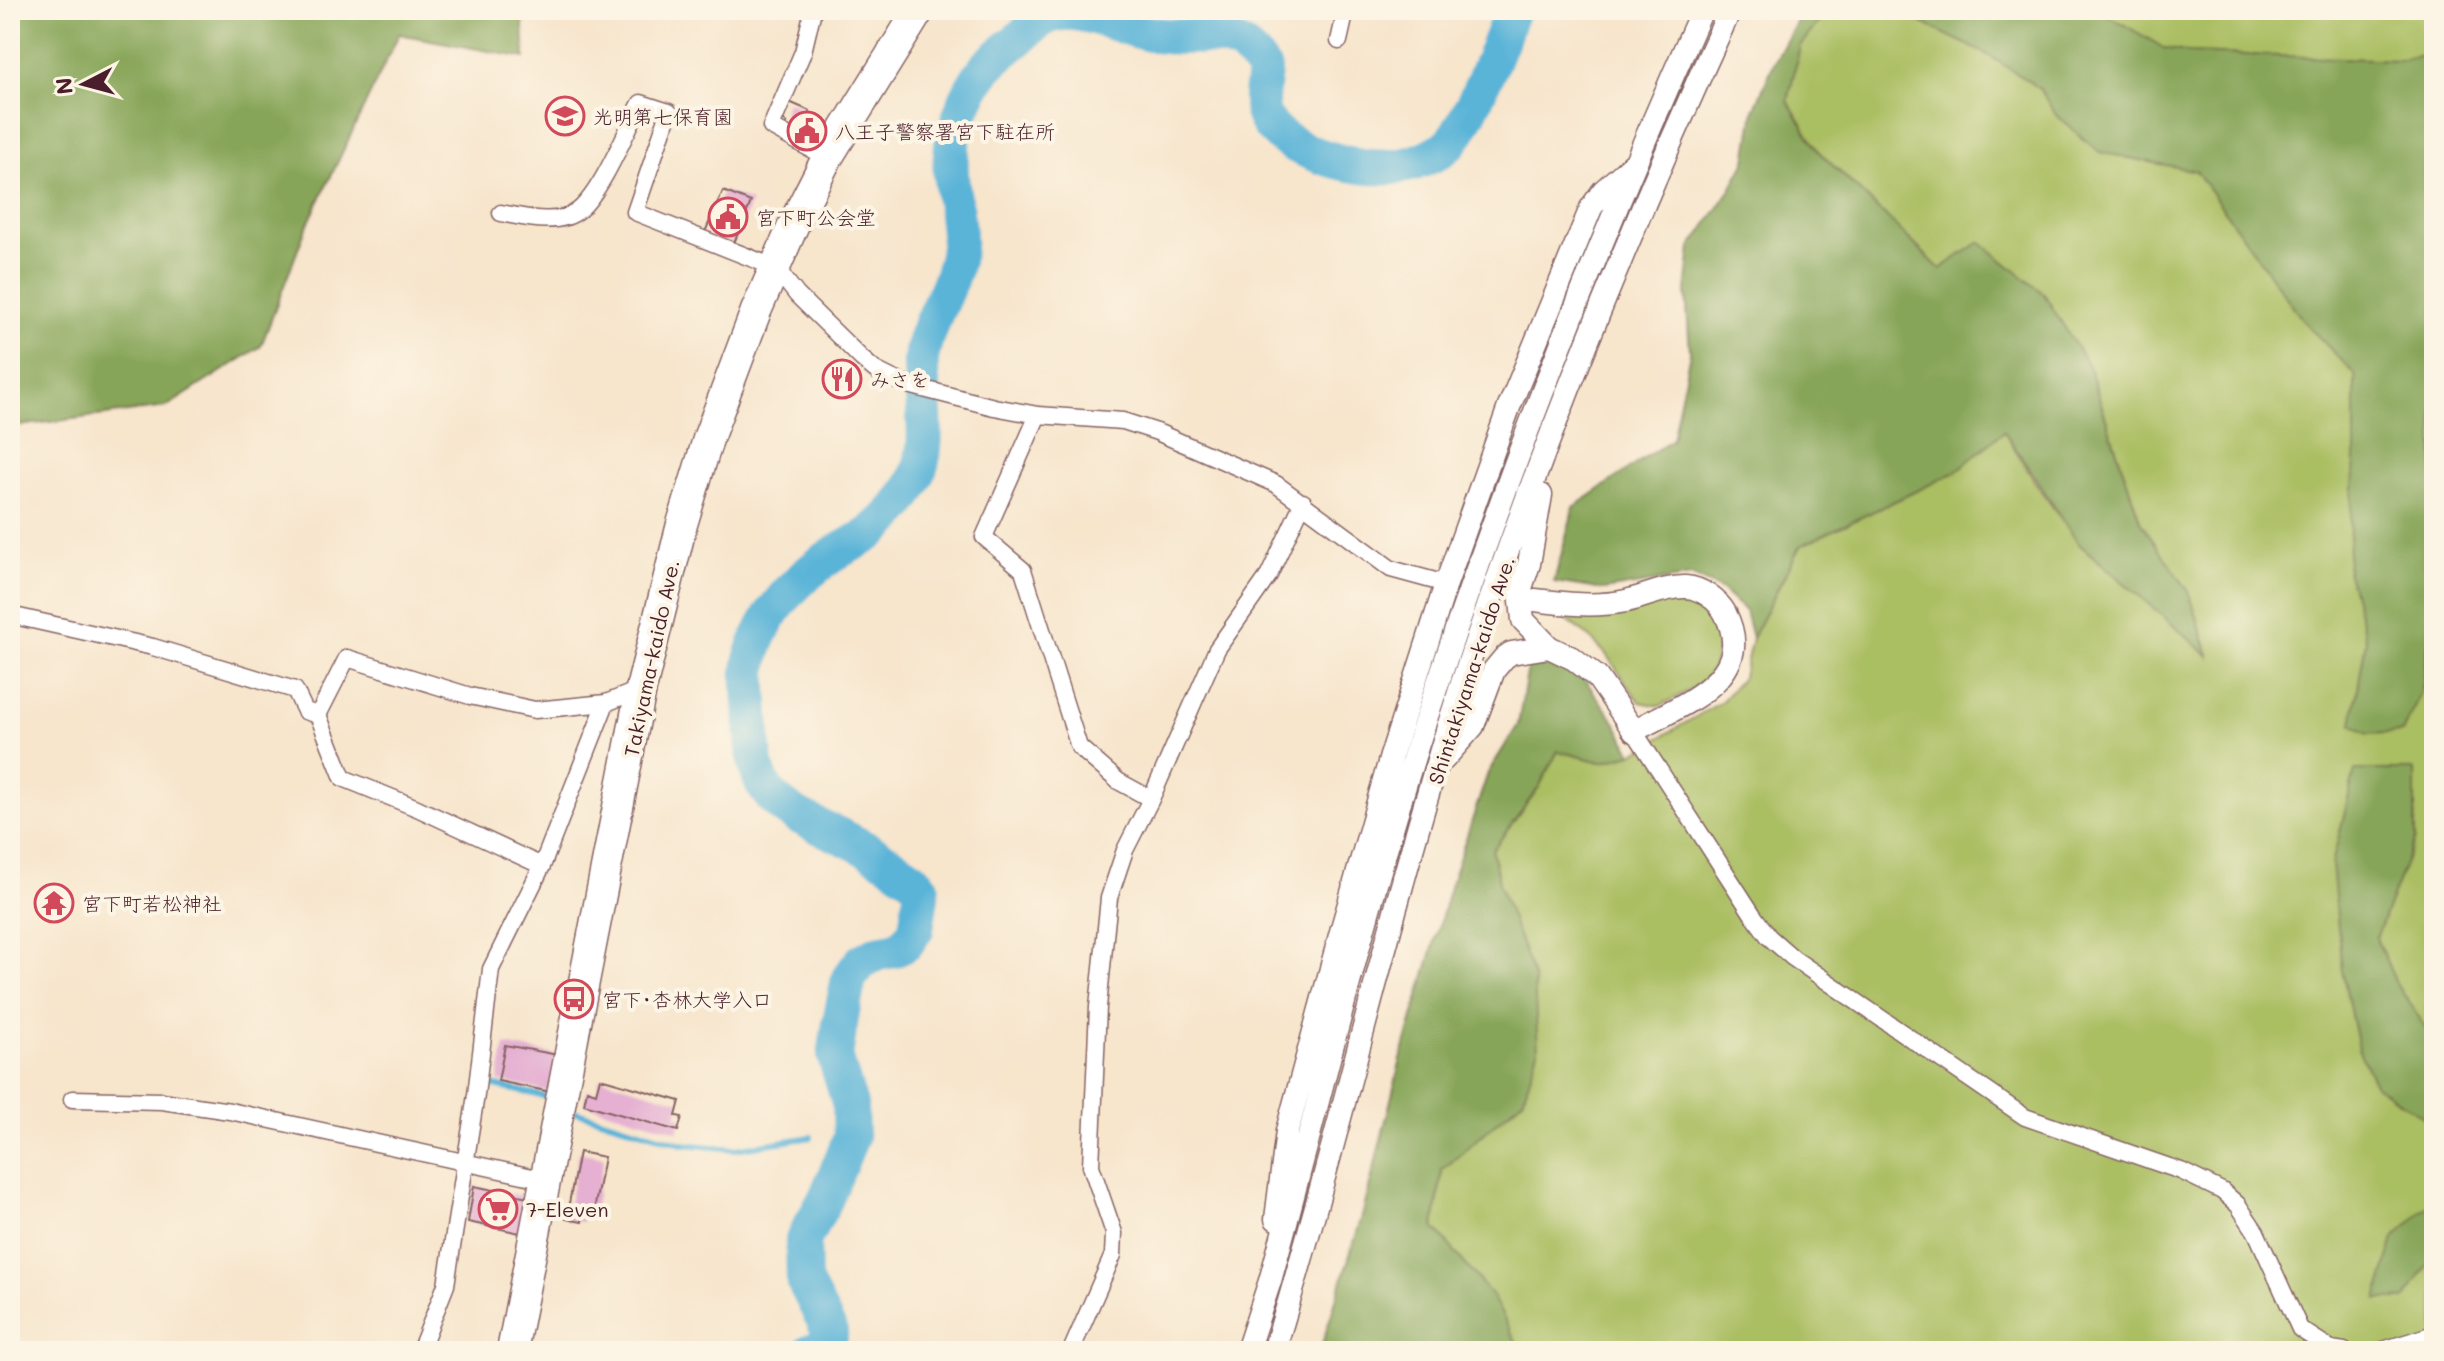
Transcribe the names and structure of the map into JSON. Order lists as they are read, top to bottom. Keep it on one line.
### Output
{"streets":{"highway":["Takiyama-kaido Ave."],"main road":["Shintakiyama-kaido Ave."]},"places":{"school or university":["光明第七保育園"],"public building":["八王子警察署宮下駐在所","宮下町公会堂"],"restaurant":["みさを"],"temple":["宮下町若松神社"],"bus stop":["宮下･杏林大学入口"],"supermarket":["7-Eleven"]},"north":"left"}
